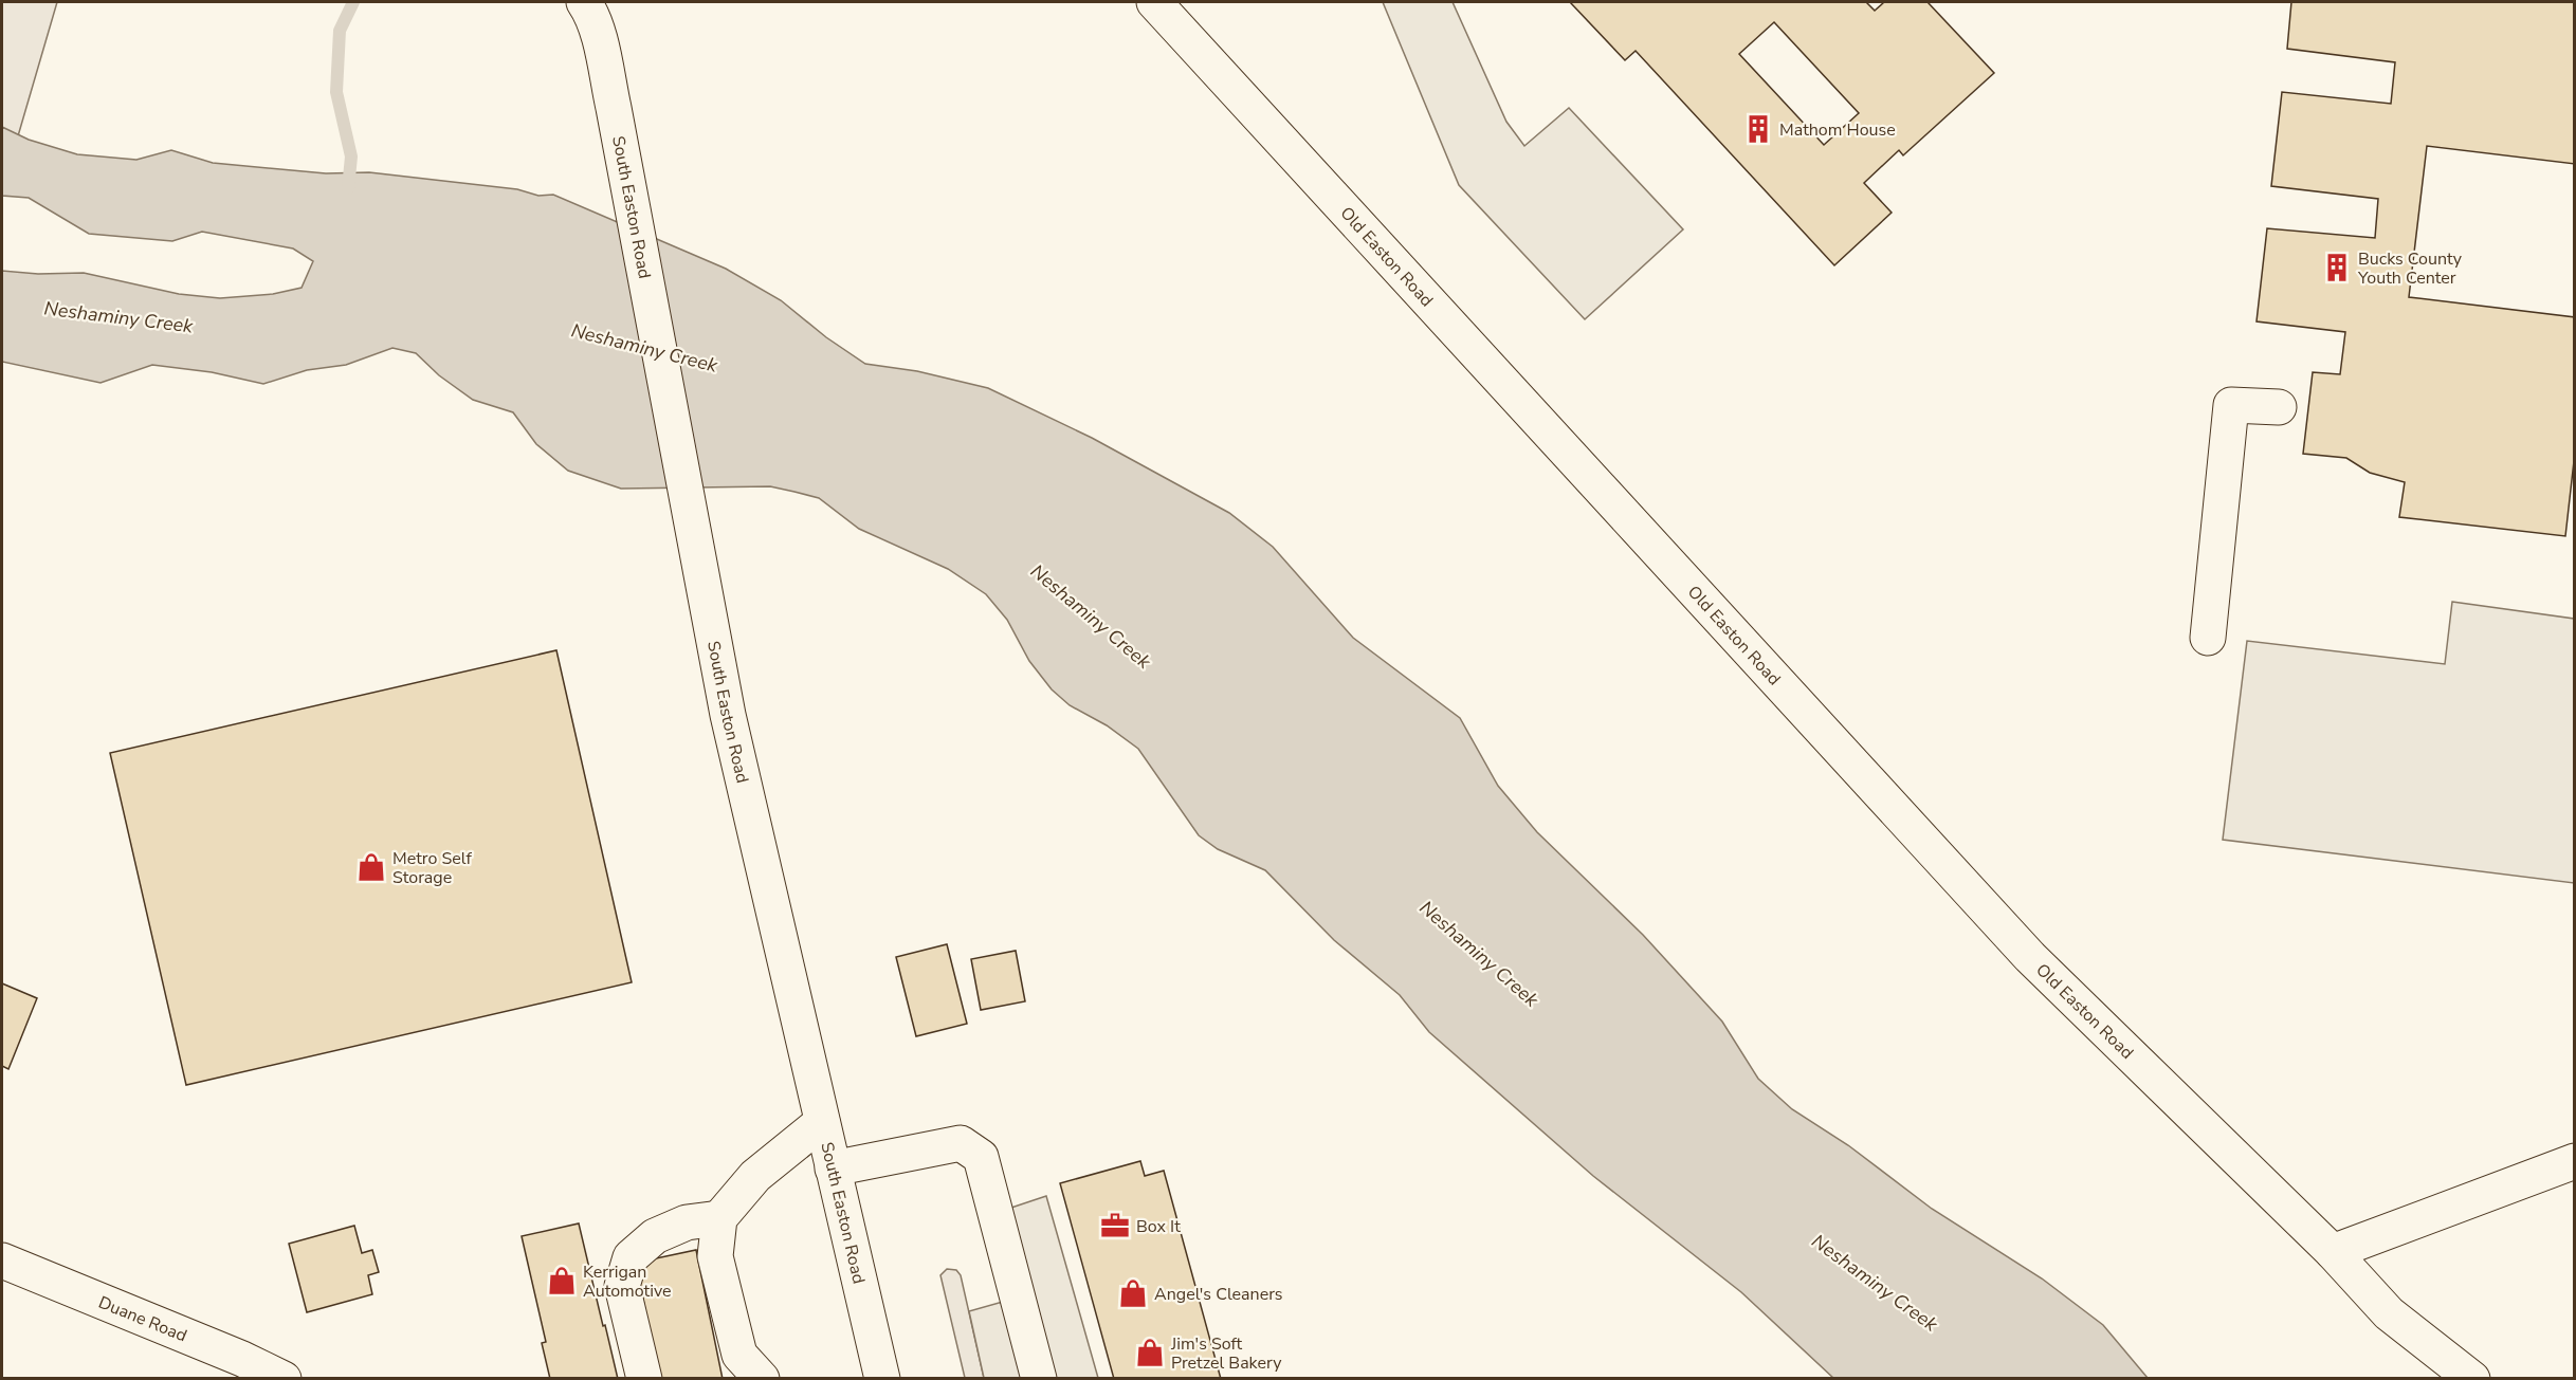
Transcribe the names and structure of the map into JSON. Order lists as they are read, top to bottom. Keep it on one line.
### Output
{"streets":{"main road":["South Easton Road","Old Easton Road","Duane Road"]},"water":["Neshaminy Creek"],"places":{"building":["Mathom House","Bucks County Youth Center"],"shop":["Metro Self Storage","Kerrigan Automotive","Angel's Cleaners","Jim's Soft Pretzel Bakery"],"office":["Box It"]}}
